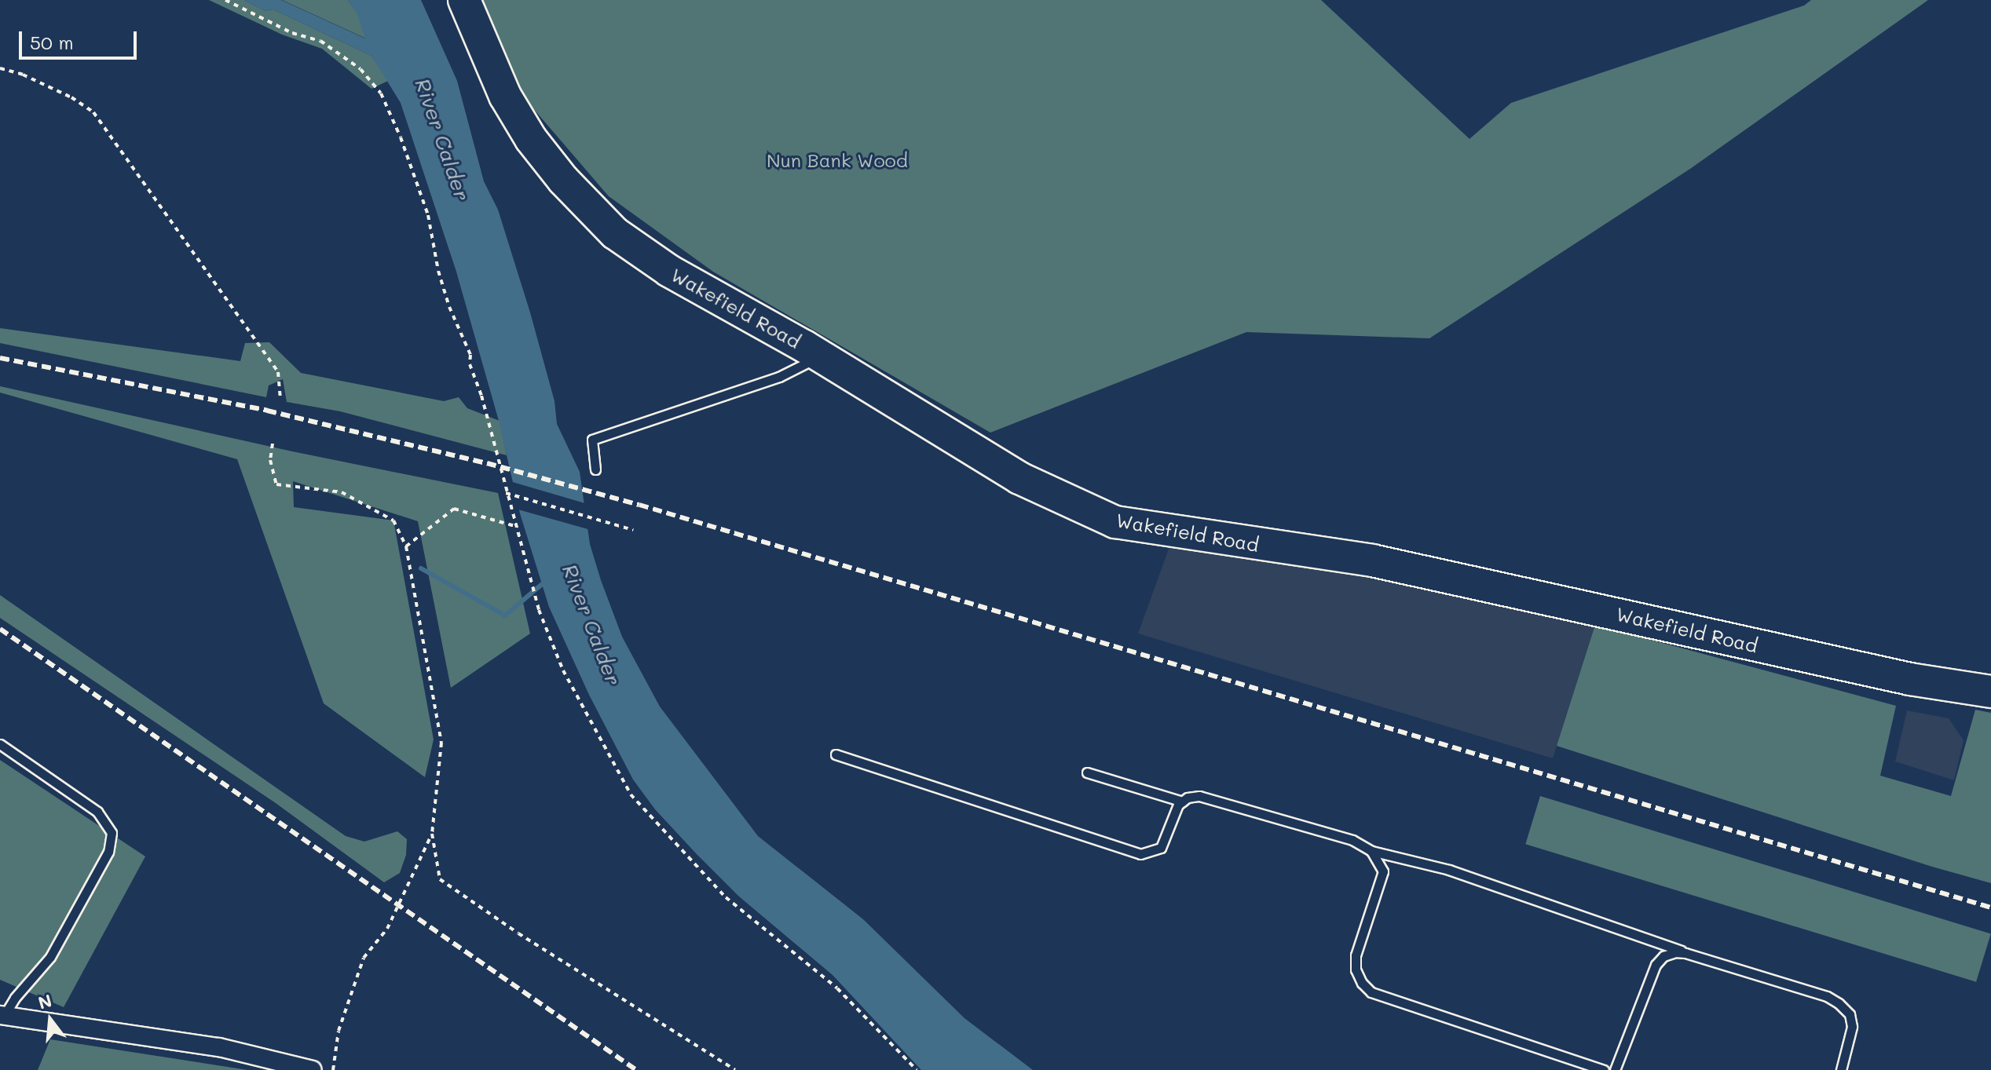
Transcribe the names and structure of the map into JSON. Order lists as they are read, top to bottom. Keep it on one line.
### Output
{"streets":{"highway":["Wakefield Road"]},"water":["River Calder"],"parks":["Nun Bank Wood"],"scale_bar":"50 m","north":"top"}
